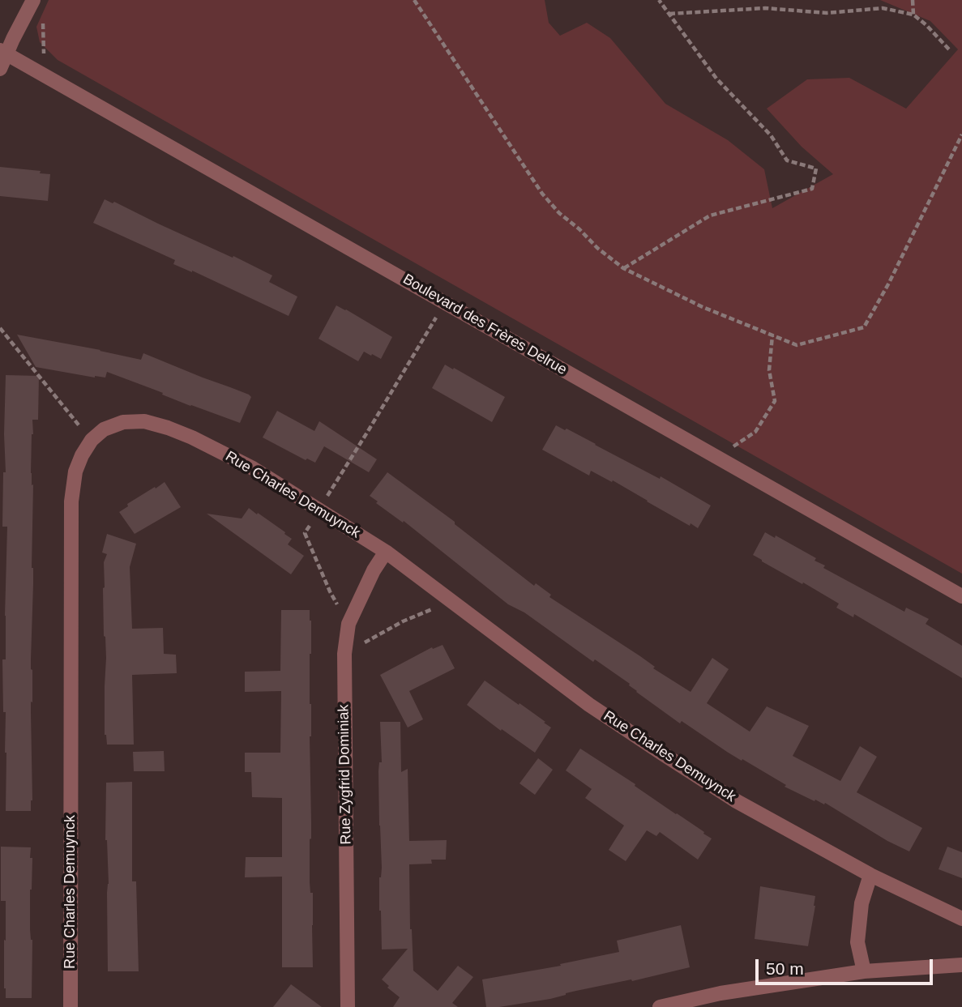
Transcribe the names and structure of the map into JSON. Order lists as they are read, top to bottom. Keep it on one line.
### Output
{"streets":{"street":["Boulevard des Frères Delrue","Rue Charles Demuynck","Rue Zygfrid Dominiak"]},"crossings":[["Rue Charles Demuynck","Rue Zygfrid Dominiak"]],"scale_bar":"50 m"}
